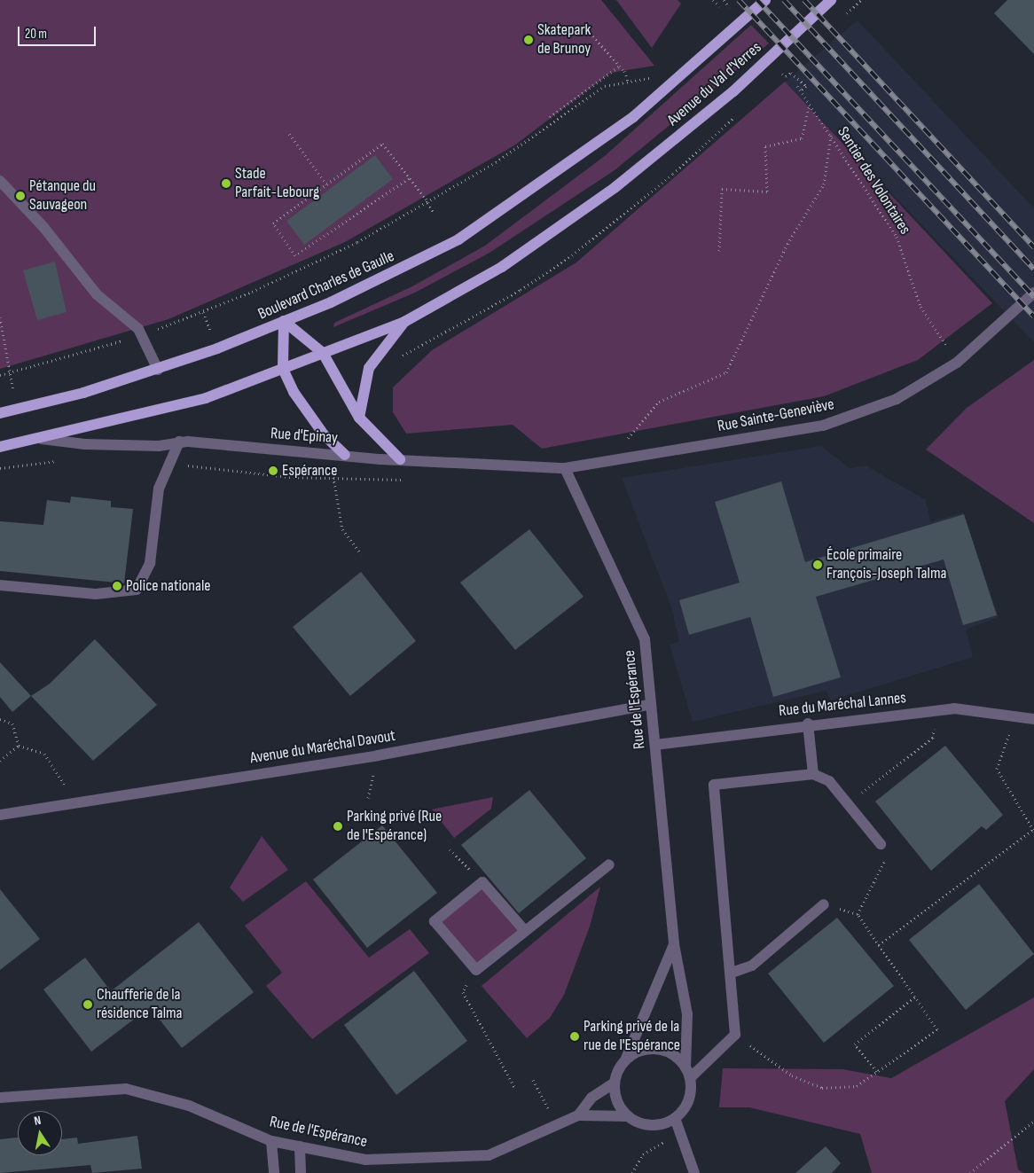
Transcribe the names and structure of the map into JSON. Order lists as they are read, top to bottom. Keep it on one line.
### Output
{"streets":{"main road":["Avenue du Val d'Yerres","Boulevard Charles de Gaulle"],"street":["Rue Sainte-Geneviève","Rue d'Epinay","Rue de l'Espérance","Rue du Maréchal Lannes","Avenue du Maréchal Davout"],"path":["Sentier des Volontaires"]},"crossings":[["Avenue du Val d'Yerres","Boulevard Charles de Gaulle"],["Sentier des Volontaires","Rue Sainte-Geneviève"],["Rue Sainte-Geneviève","Rue d'Epinay"],["Rue Sainte-Geneviève","Rue de l'Espérance"],["Rue d'Epinay","Rue de l'Espérance"],["Rue de l'Espérance","Rue du Maréchal Lannes"],["Rue de l'Espérance","Avenue du Maréchal Davout"]],"places":["Skatepark de Brunoy","Stade Parfait-Lebourg","Pétanque du Sauvageon","Espérance","École primaire François-Joseph Talma","Police nationale","Parking privé (Rue de l'Espérance)","Chaufferie de la résidence Talma","Parking privé de la rue de l'Espérance"],"scale_bar":"20 m","north":"top"}
